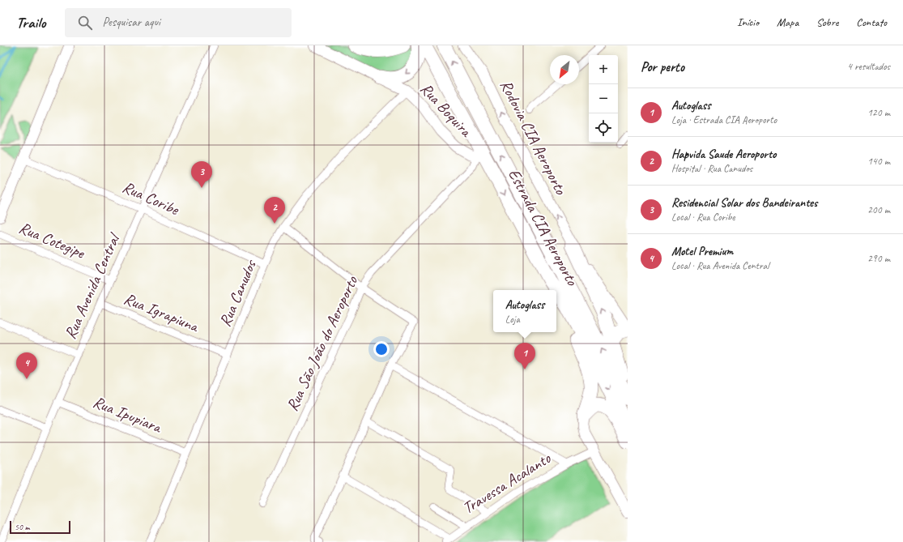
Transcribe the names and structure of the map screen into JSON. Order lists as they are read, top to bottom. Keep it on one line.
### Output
{"streets":{"highway":["Estrada CIA Aeroporto"],"street":["Rua Boquira","Rodovia CIA Aeroporto","Rua Coribe","Rua Cotegipe","Rua Avenida Central","Rua Canudos","Rua Igrapiuna","Rua São João do Aeroporto","Rua Ipupiara","Travessa Acalanto"]},"crossings":[["Rua Boquira","Estrada CIA Aeroporto"],["Rua Boquira","Rua Canudos"],["Rua Boquira","Rua São João do Aeroporto"],["Rua Coribe","Rua Avenida Central"],["Rua Coribe","Rua Canudos"],["Estrada CIA Aeroporto","Rua São João do Aeroporto"],["Rua Cotegipe","Rua Avenida Central"],["Rua Avenida Central","Rua Igrapiuna"],["Rua Avenida Central","Rua Ipupiara"],["Rua Canudos","Rua Igrapiuna"],["Rua Canudos","Rua Ipupiara"]],"one_way":["Rodovia CIA Aeroporto"],"scale_bar":"50 m","north":"bottom left","page":{"header":"Trailo","search":"Pesquisar aqui","nav":["Início","Mapa","Sobre","Contato"],"heading":["Por perto","4 resultados"],"map_buttons":["+","−"],"list":[{"mark":"1","name":"Autoglass","note":"Loja · Estrada CIA Aeroporto","value":"120 m"},{"mark":"2","name":"Hapvida Saude Aeroporto","note":"Hospital · Rua Canudos","value":"140 m"},{"mark":"3","name":"Residencial Solar dos Bandeirantes","note":"Local · Rua Coribe","value":"200 m"},{"mark":"4","name":"Motel Premium","note":"Local · Rua Avenida Central","value":"290 m"}],"pins":["3","2","1","4"],"popup":["Autoglass","Loja"],"scale":"50 m"}}
